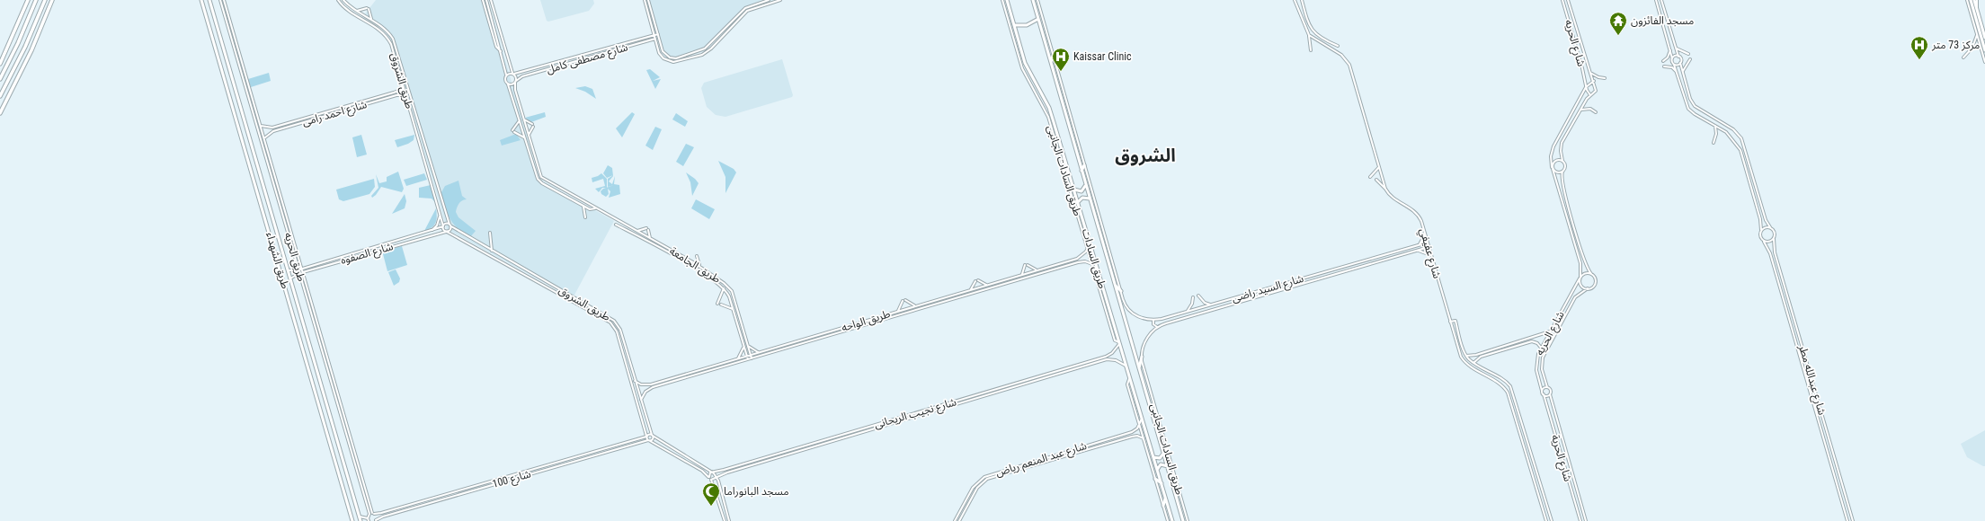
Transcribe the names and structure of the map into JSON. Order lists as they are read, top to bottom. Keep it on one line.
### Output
{"streets":{"main road":["طريق السادات","طريق الشهداء"],"street":["شارع الحريه","شارع مصطفى كامل","طريق الشروق","شارع احمد رامى","طريق السادات الجانبى","شارع الصفوه","شارع عفيفي","طريق الحريه","طريق الجامعة","شارع السيد راضى","طريق الواحه","شارع عبدالله مطر","شارع نجيب الريحانى","شارع الحرية","شارع عبد المنعم رياض","شارع 100"]},"crossings":[["شارع الحريه","شارع الحرية"],["شارع مصطفى كامل","طريق الجامعة"],["طريق الشروق","شارع احمد رامى"],["طريق الشروق","شارع الصفوه"],["طريق الشروق","طريق الواحه"],["طريق الشروق","شارع 100"],["شارع احمد رامى","طريق الحريه"],["طريق السادات الجانبى","طريق السادات"],["طريق السادات الجانبى","شارع السيد راضى"],["طريق السادات الجانبى","طريق الواحه"],["طريق السادات الجانبى","شارع نجيب الريحانى"],["طريق السادات الجانبى","شارع عبد المنعم رياض"],["شارع الصفوه","طريق الحريه"],["شارع الصفوه","طريق الشهداء"],["شارع عفيفي","شارع السيد راضى"],["طريق الحريه","شارع 100"],["طريق السادات","شارع نجيب الريحانى"],["طريق الجامعة","طريق الواحه"]],"districts":["الشروق"],"places":{"temple":["مسجد الفائزون"],"hospital":["مركز 73 متر","Kaissar Clinic"],"mosque":["مسجد البانوراما"]}}
